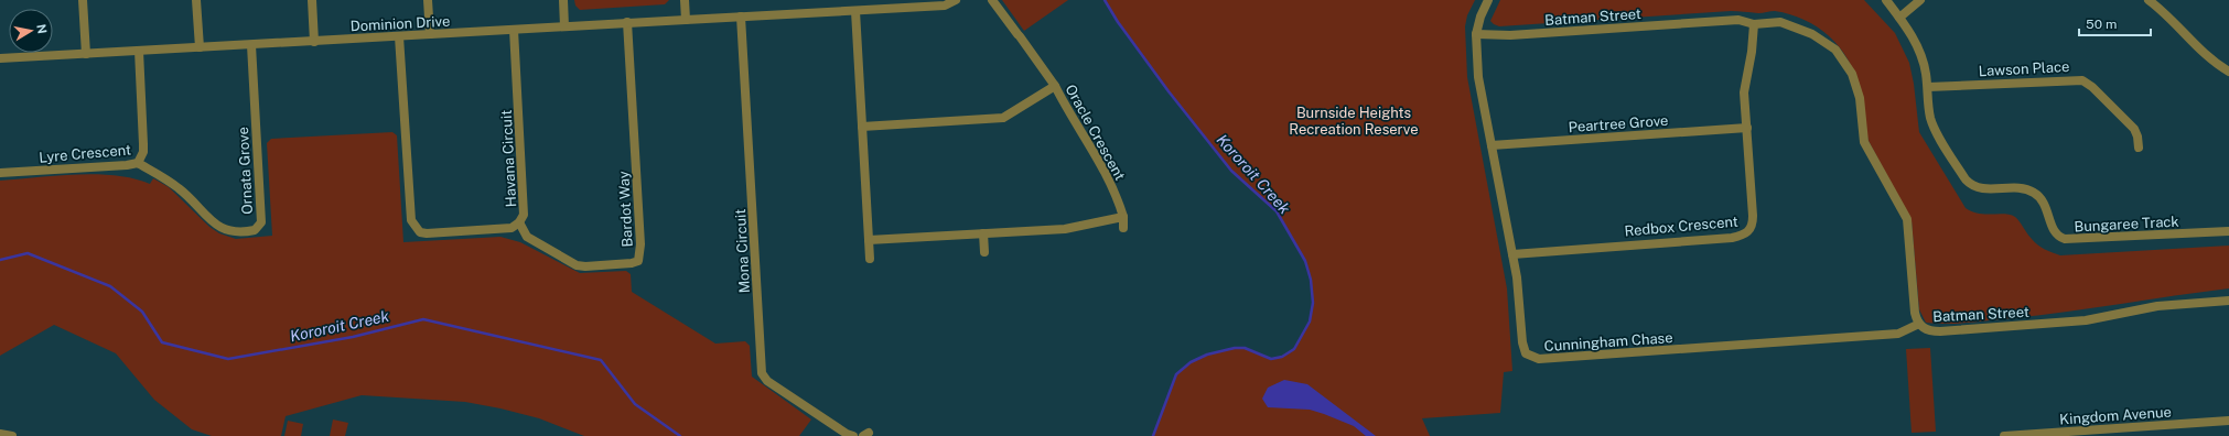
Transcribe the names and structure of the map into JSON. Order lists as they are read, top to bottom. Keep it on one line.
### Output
{"streets":{"street":["Batman Street","Dominion Drive","Lawson Place","Peartree Grove","Oracle Crescent","Lyre Crescent","Havana Circuit","Ornata Grove","Bardot Way","Bungaree Track","Redbox Crescent","Mona Circuit","Cunningham Chase","Kingdom Avenue"]},"crossings":[["Batman Street","Redbox Crescent"],["Batman Street","Cunningham Chase"],["Dominion Drive","Lyre Crescent"],["Dominion Drive","Havana Circuit"],["Dominion Drive","Ornata Grove"],["Dominion Drive","Bardot Way"],["Dominion Drive","Mona Circuit"],["Lawson Place","Bungaree Track"],["Peartree Grove","Redbox Crescent"],["Peartree Grove","Cunningham Chase"],["Lyre Crescent","Ornata Grove"],["Havana Circuit","Bardot Way"],["Redbox Crescent","Cunningham Chase"]],"water":["Kororoit Creek"],"parks":["Burnside Heights Recreation Reserve"],"scale_bar":"50 m","north":"right"}
